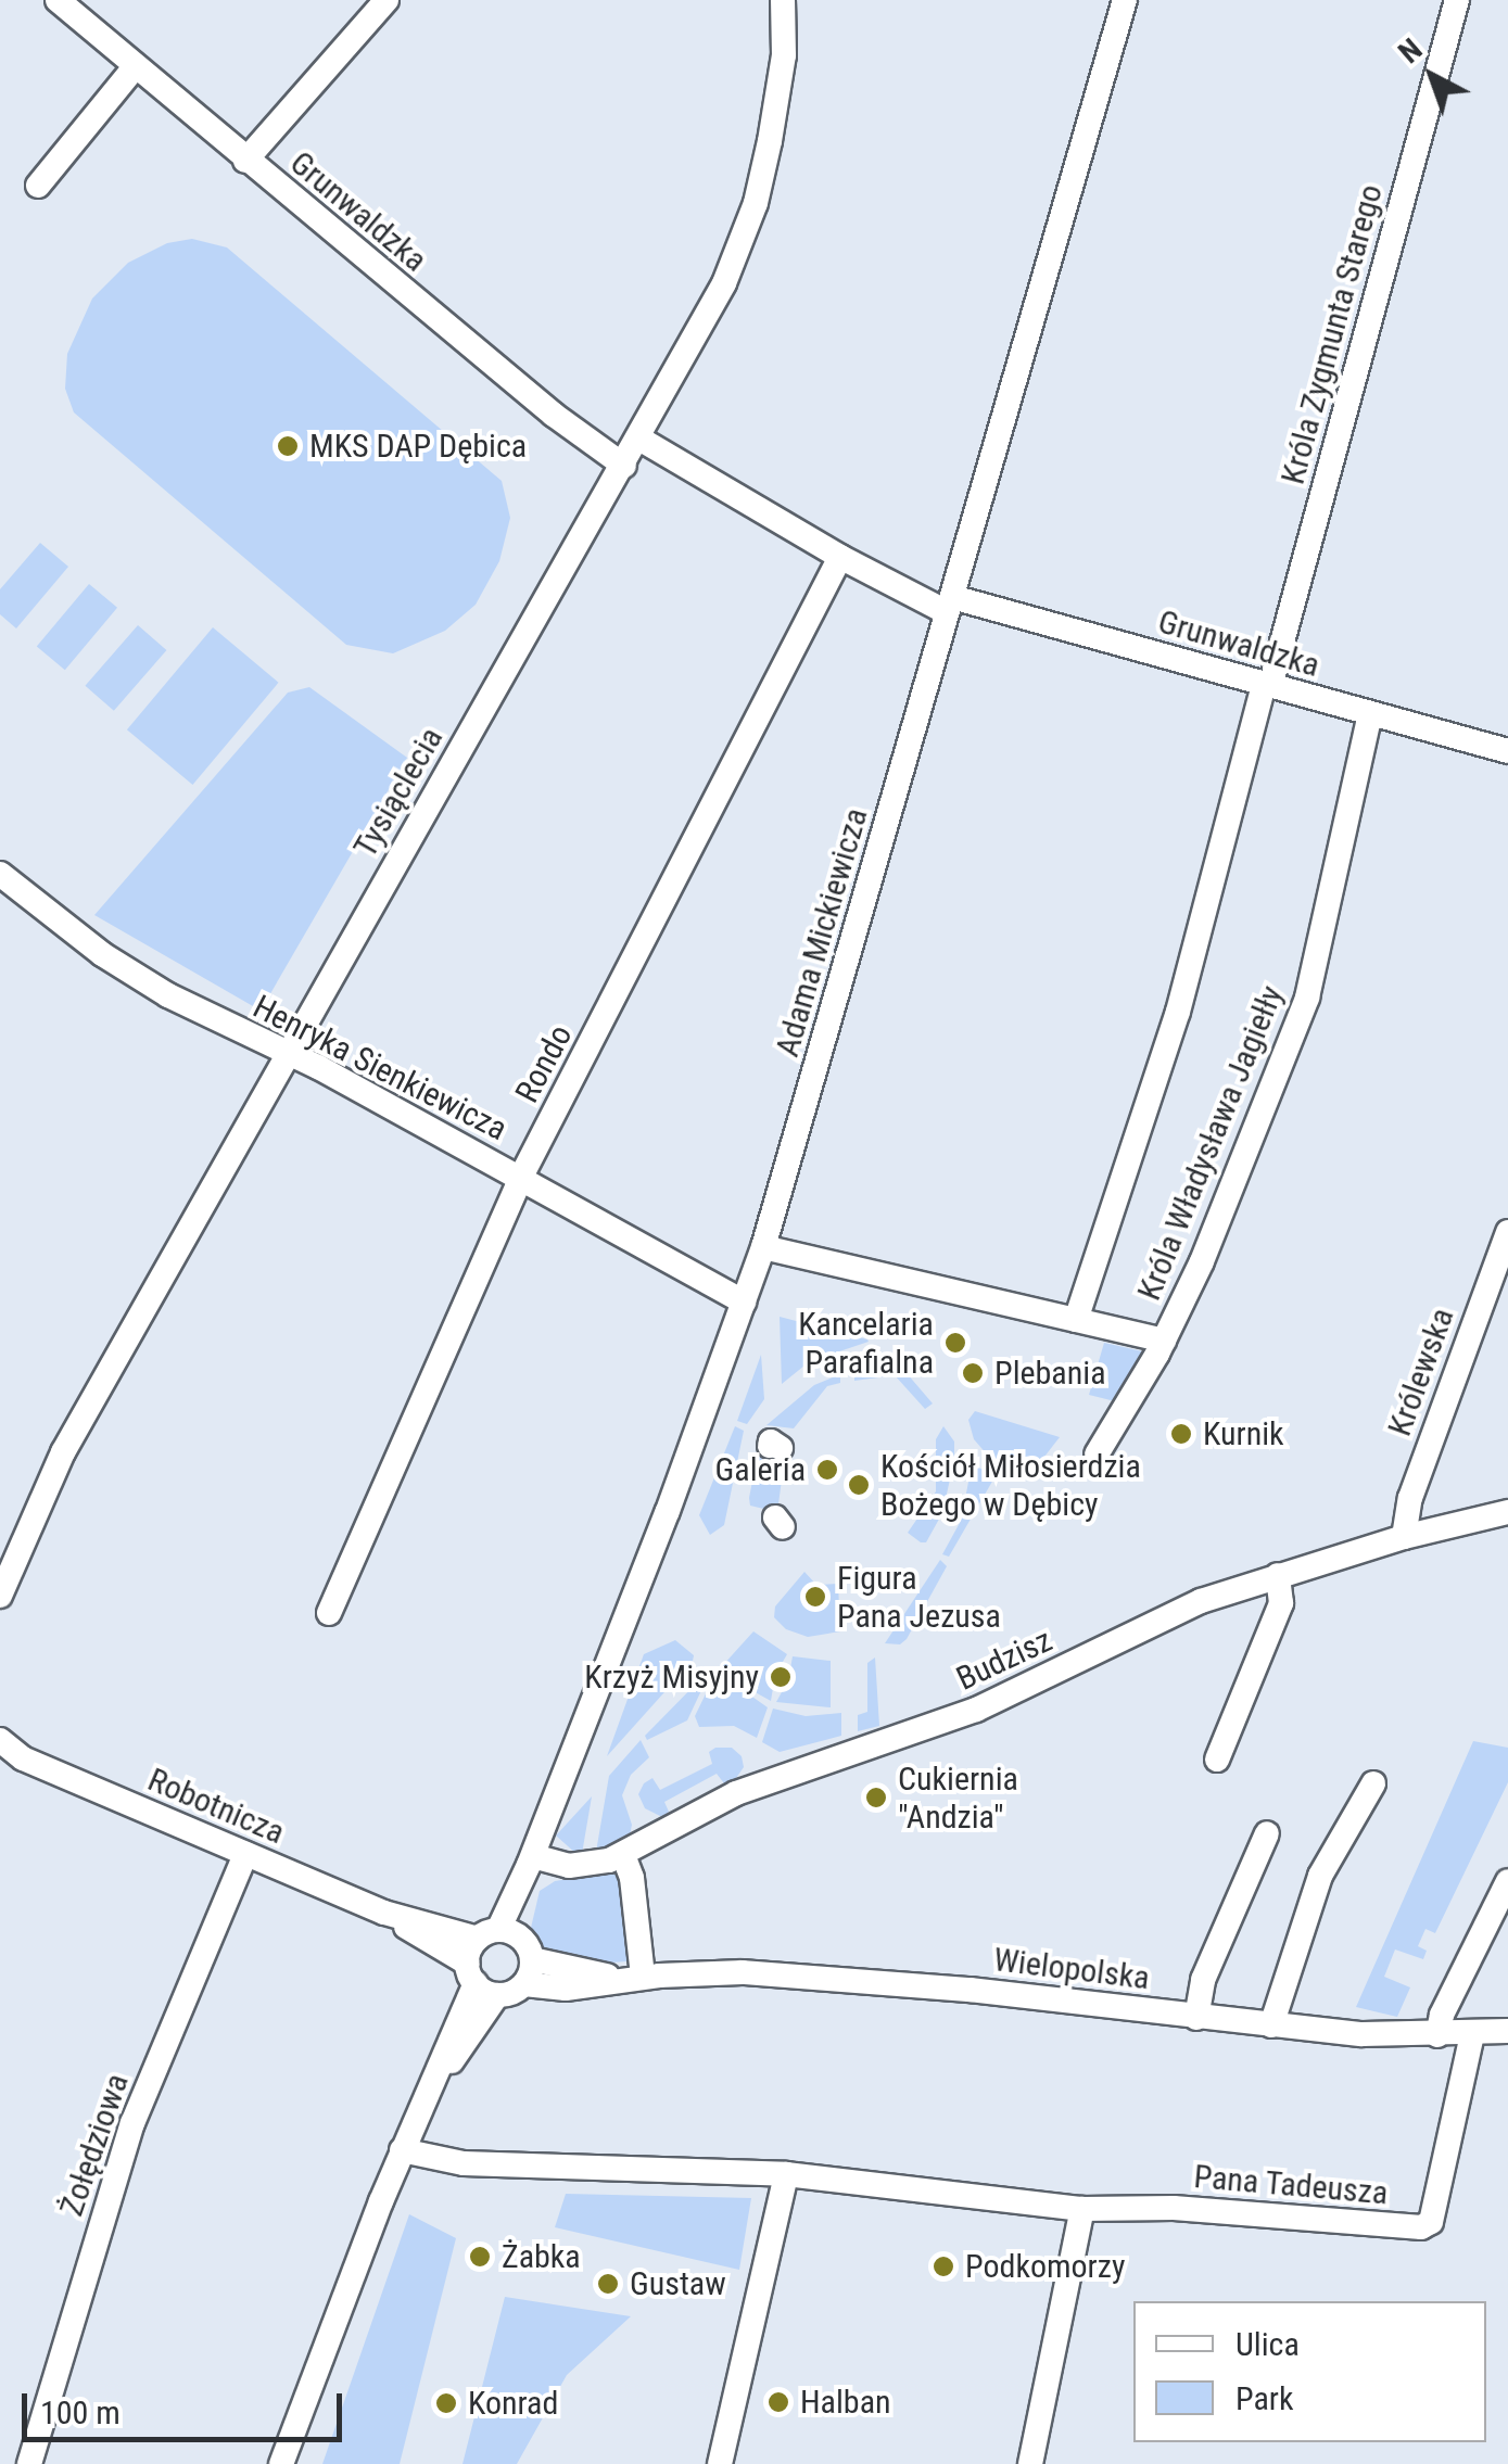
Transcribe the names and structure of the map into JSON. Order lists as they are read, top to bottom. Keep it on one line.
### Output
{"streets":{"street":["Grunwaldzka","Króla Zygmunta Starego","Tysiąclecia","Adama Mickiewicza","Rondo","Henryka Sienkiewicza","Króla Władysława Jagiełły","Królewska","Budzisz","Robotnicza","Wielopolska","Żołędziowa","Pana Tadeusza"]},"crossings":[["Grunwaldzka","Króla Zygmunta Starego"],["Grunwaldzka","Tysiąclecia"],["Grunwaldzka","Adama Mickiewicza"],["Grunwaldzka","Rondo"],["Grunwaldzka","Króla Władysława Jagiełły"],["Króla Zygmunta Starego","Króla Władysława Jagiełły"],["Tysiąclecia","Henryka Sienkiewicza"],["Adama Mickiewicza","Henryka Sienkiewicza"],["Adama Mickiewicza","Króla Władysława Jagiełły"],["Adama Mickiewicza","Budzisz"],["Adama Mickiewicza","Robotnicza"],["Rondo","Henryka Sienkiewicza"],["Królewska","Budzisz"],["Robotnicza","Żołędziowa"],["Wielopolska","Pana Tadeusza"]],"places":["MKS DAP Dębica","Kancelaria Parafialna","Plebania","Kurnik","Galeria","Kościół Miłosierdzia Bożego w Dębicy","Figura Pana Jezusa","Krzyż Misyjny","Cukiernia \"Andzia\"","Żabka","Podkomorzy","Gustaw","Halban","Konrad"],"legend":["Ulica","Park"],"scale_bar":"100 m","north":"top left"}
